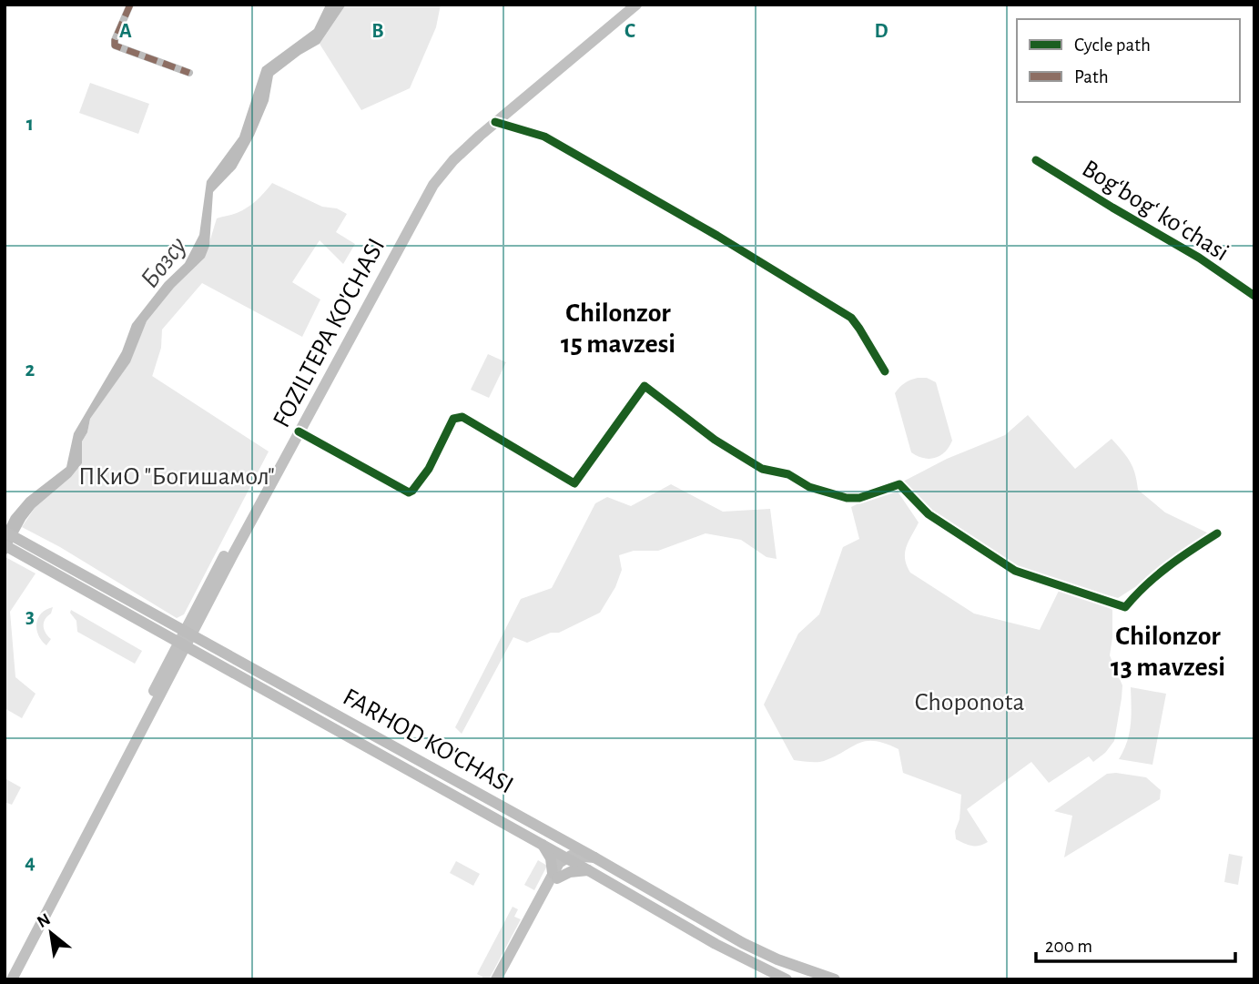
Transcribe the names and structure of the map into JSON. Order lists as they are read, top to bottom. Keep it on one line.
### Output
{"streets":{"main road":["FOZILTEPA KO'CHASI","FARHOD KO'CHASI"],"street":["Bogʻbogʻ koʻchasi"]},"crossings":[["FOZILTEPA KO'CHASI","FARHOD KO'CHASI"]],"districts":["Chilonzor 15 mavzesi","Chilonzor 13 mavzesi"],"water":["Бозсу"],"parks":["ПКиО \"Богишамол\"","Choponota"],"legend":["Cycle path","Path"],"scale_bar":"200 m","north":"top left","grid":{"columns":["A","B","C","D"],"rows":["1","2","3","4"]}}
